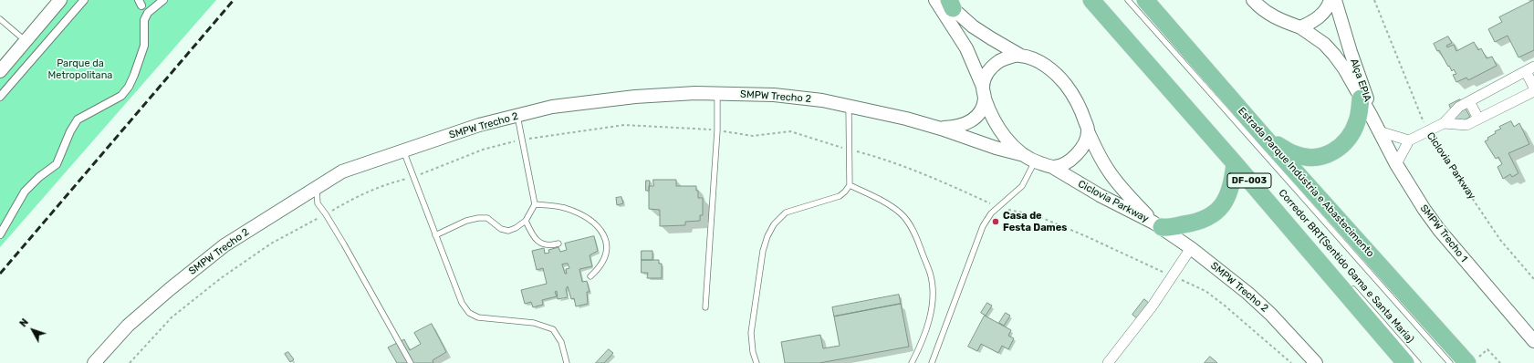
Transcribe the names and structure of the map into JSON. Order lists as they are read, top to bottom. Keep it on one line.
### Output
{"streets":{"highway":["DF-003","Estrada Parque Indústria e Abastecimento"],"street":["Alça EPIA","SMPW Trecho 2","Ciclovia Parkway","SMPW Trecho 1"],"lane":["Corredor BRT(Sentido Gama e Santa Maria)"]},"crossings":[["Alça EPIA","SMPW Trecho 1"],["SMPW Trecho 2","Ciclovia Parkway"]],"parks":["Parque da Metropolitana"],"places":["Casa de Festa Dames"],"north":"top left"}
